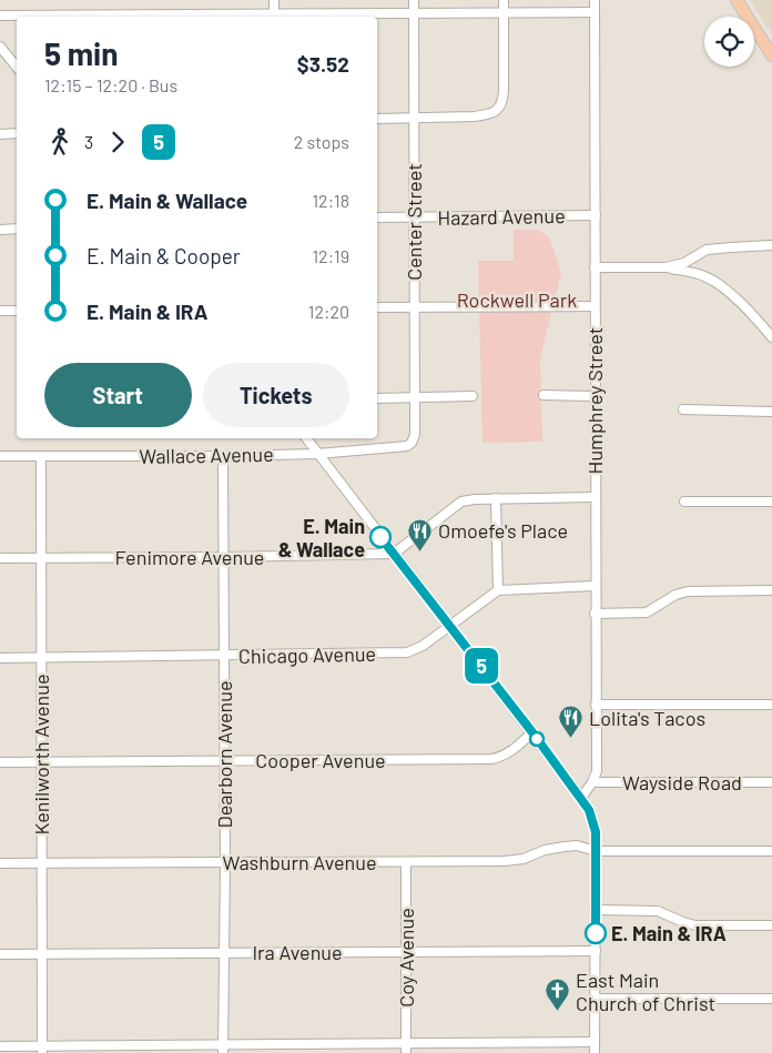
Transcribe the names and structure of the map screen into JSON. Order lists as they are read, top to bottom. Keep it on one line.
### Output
{"streets":{"street":["Hazard Avenue","Center Street","Humphrey Street","Wallace Avenue","Fenimore Avenue","Chicago Avenue","Kenilworth Avenue","Dearborn Avenue","Cooper Avenue","Wayside Road","Washburn Avenue","Ira Avenue","Coy Avenue"]},"crossings":[["Hazard Avenue","Center Street"],["Hazard Avenue","Humphrey Street"],["Center Street","Wallace Avenue"],["Humphrey Street","Wayside Road"],["Wallace Avenue","Kenilworth Avenue"],["Wallace Avenue","Dearborn Avenue"],["Fenimore Avenue","Kenilworth Avenue"],["Fenimore Avenue","Dearborn Avenue"],["Chicago Avenue","Kenilworth Avenue"],["Chicago Avenue","Dearborn Avenue"],["Kenilworth Avenue","Cooper Avenue"],["Kenilworth Avenue","Washburn Avenue"],["Kenilworth Avenue","Ira Avenue"],["Dearborn Avenue","Cooper Avenue"],["Dearborn Avenue","Washburn Avenue"],["Dearborn Avenue","Ira Avenue"],["Washburn Avenue","Coy Avenue"],["Ira Avenue","Coy Avenue"]],"parks":["Rockwell Park"],"places":{"other":["E. Main & Wallace","E. Main & IRA"],"restaurant":["Omoefe's Place","Lolita's Tacos"],"church":["East Main Church of Christ"]},"lines":["bus line 5"],"page":{"on_map":"5","heading":["5 min","12:15 – 12:20 · Bus","$3.52"],"legs":["3","5","2 stops"],"list":[{"name":"E. Main & Wallace","value":"12:18"},{"name":"E. Main & Cooper","value":"12:19"},{"name":"E. Main & IRA","value":"12:20"}],"buttons":["Start","Tickets"]}}
